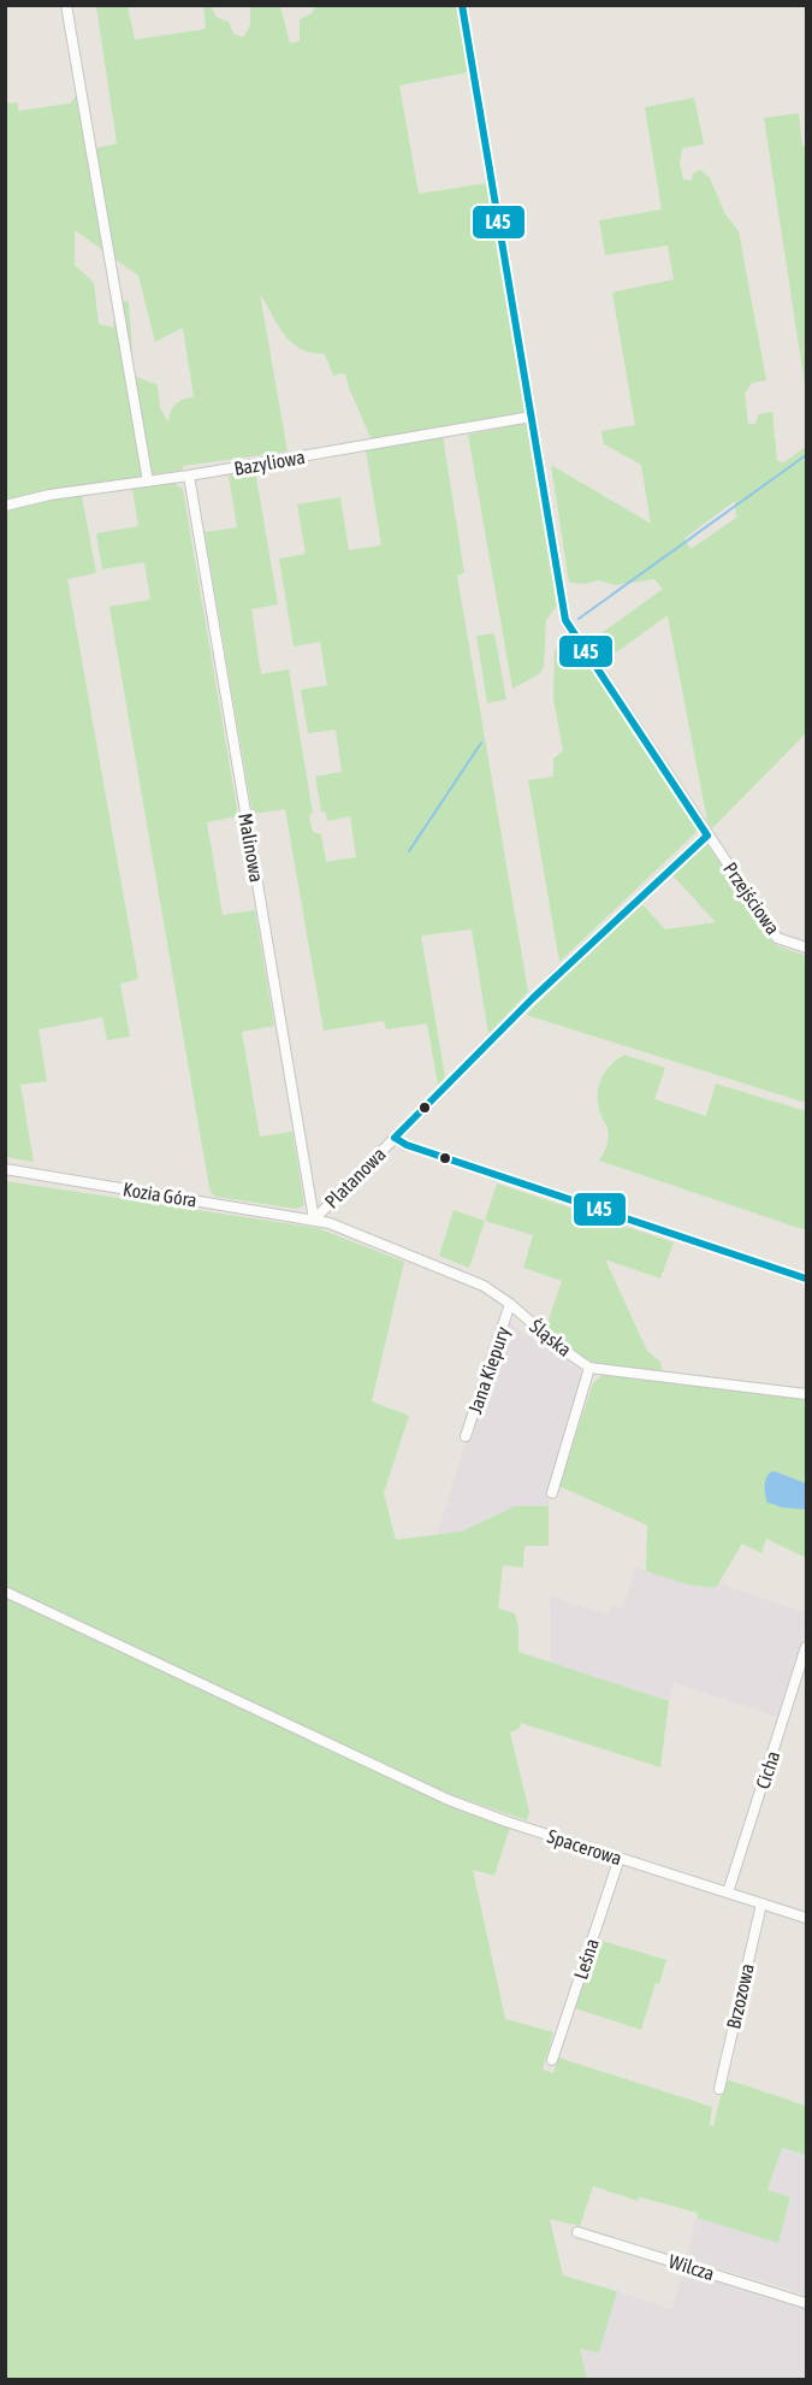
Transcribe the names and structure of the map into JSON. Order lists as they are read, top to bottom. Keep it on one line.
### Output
{"streets":{"street":["Bazyliowa","Malinowa","Przejściowa","Platanowa","Kozia Góra","Śląska","Jana Kiepury","Cicha","Spacerowa","Leśna","Brzozowa","Wilcza"]},"crossings":[["Bazyliowa","Malinowa"],["Bazyliowa","Przejściowa"],["Malinowa","Platanowa"],["Malinowa","Kozia Góra"],["Malinowa","Śląska"],["Przejściowa","Platanowa"],["Platanowa","Kozia Góra"],["Platanowa","Śląska"],["Kozia Góra","Śląska"],["Śląska","Jana Kiepury"],["Cicha","Spacerowa"],["Spacerowa","Leśna"],["Spacerowa","Brzozowa"]],"lines":["transit line L45"]}
